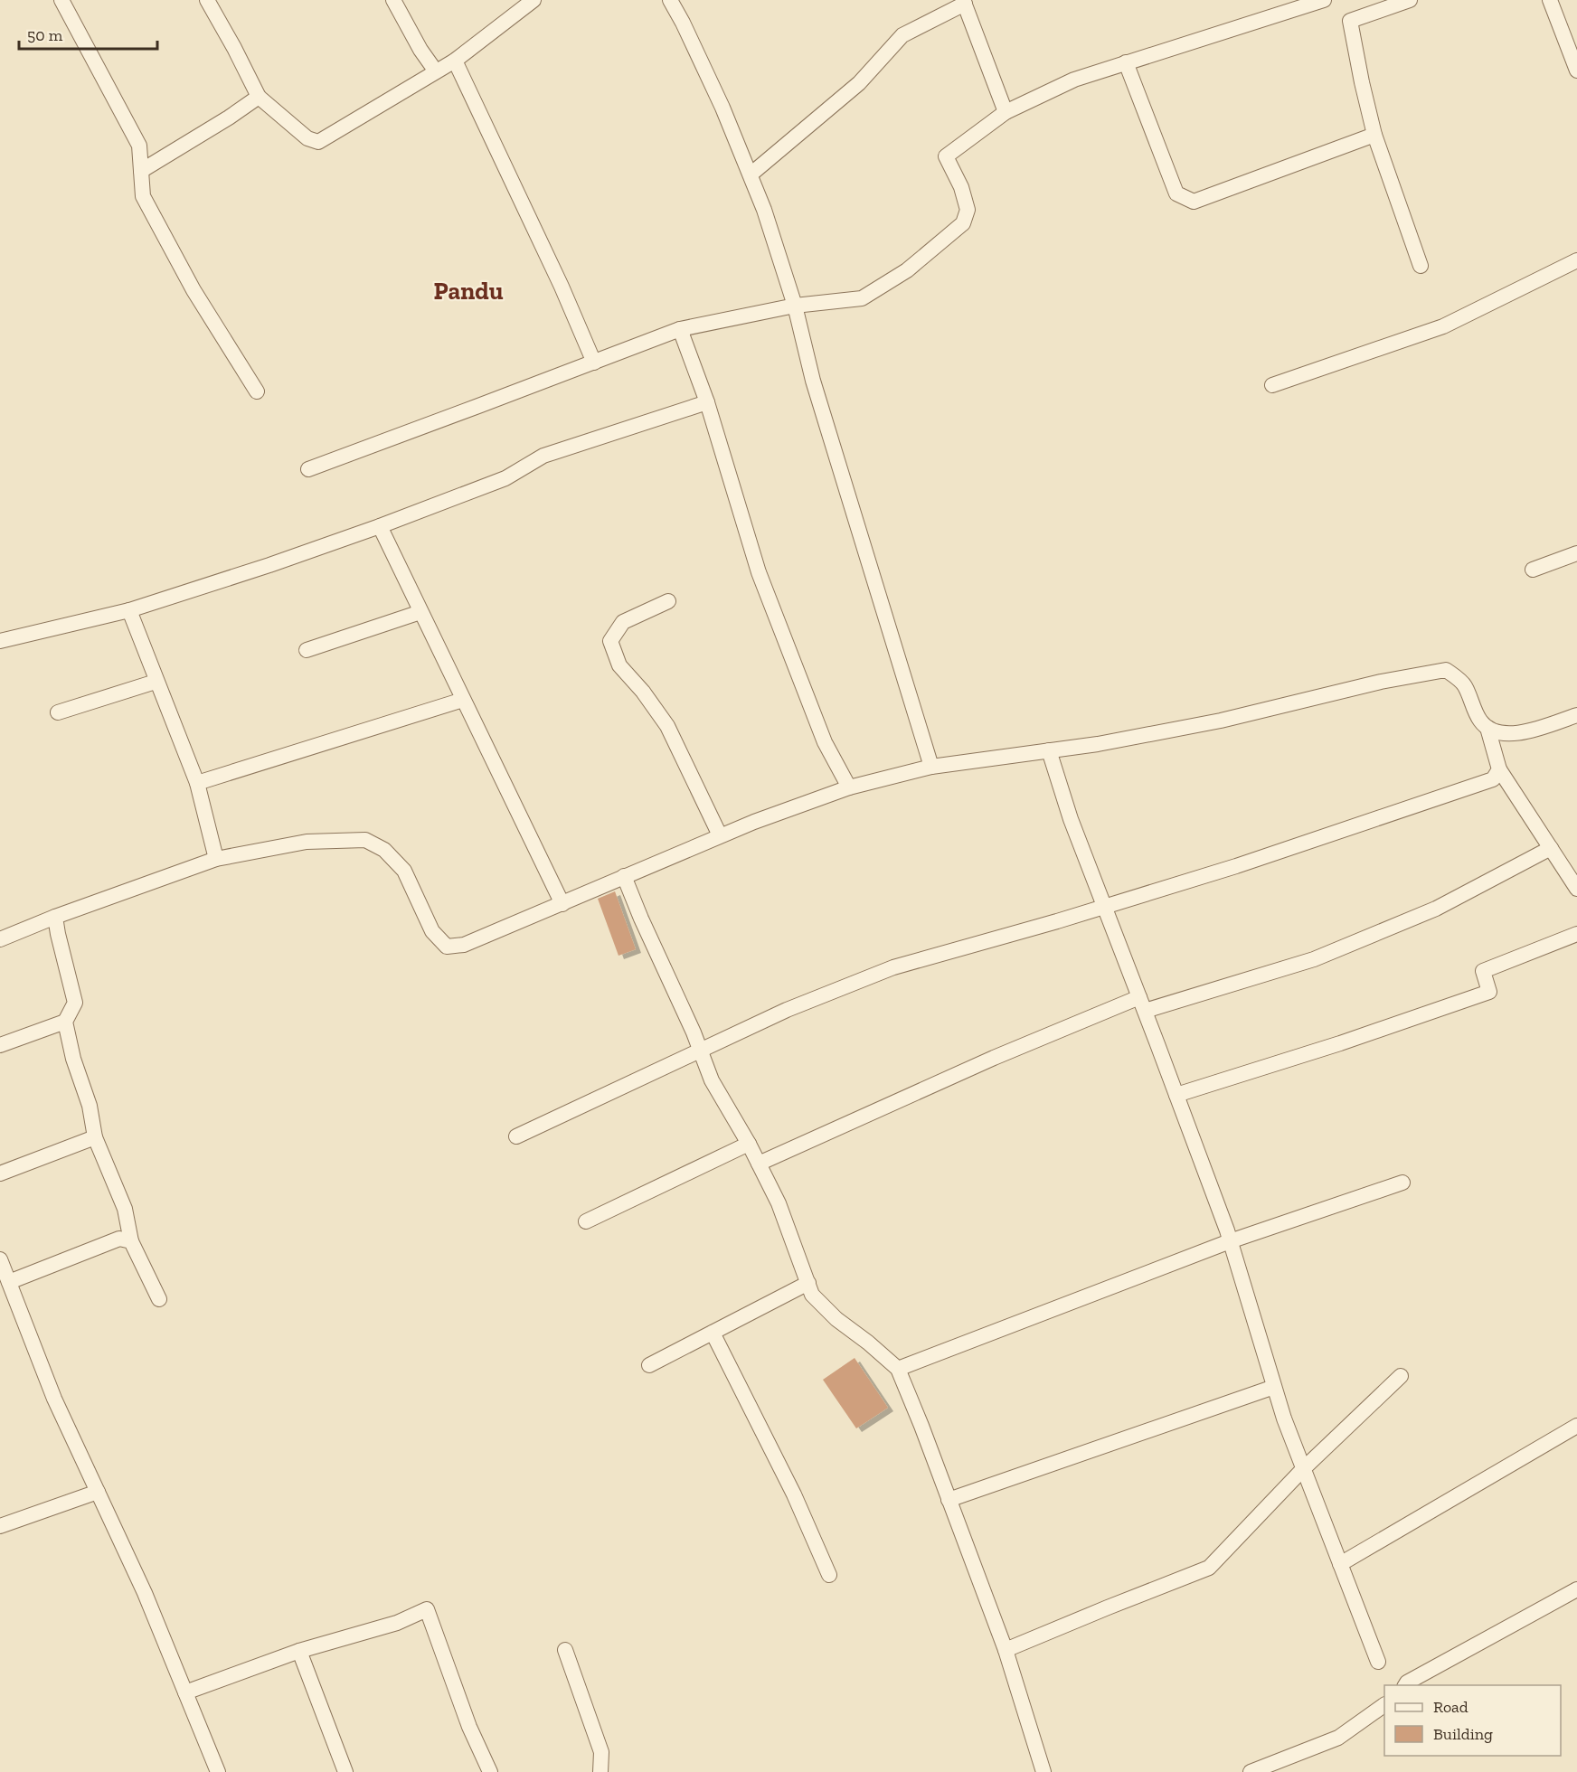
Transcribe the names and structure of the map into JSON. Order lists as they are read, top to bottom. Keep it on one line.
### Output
{"districts":["Pandu"],"legend":["Road","Building"],"scale_bar":"50 m"}
